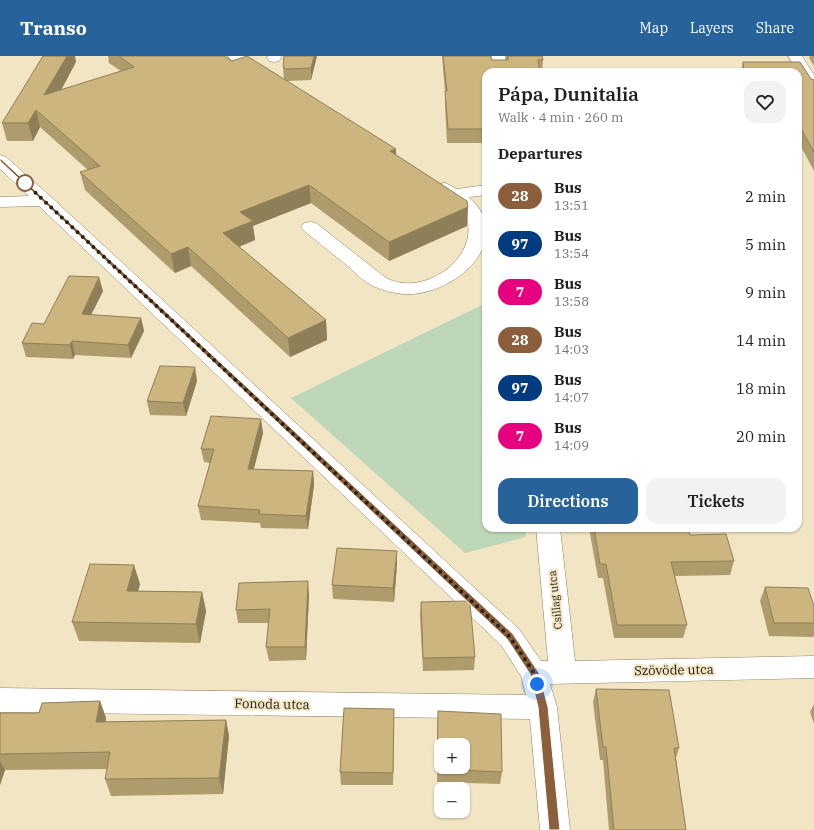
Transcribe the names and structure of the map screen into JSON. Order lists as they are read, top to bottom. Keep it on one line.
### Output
{"streets":{"street":["Csillag utca","Szövöde utca","Fonoda utca"]},"crossings":[["Csillag utca","Szövöde utca"]],"lines":["bus line 28"],"page":{"header":"Transo","nav":["Map","Layers","Share"],"heading":[["Pápa, Dunitalia","Walk · 4 min · 260 m"],"Departures"],"list":[{"mark":"28","name":"Bus","note":"13:51","value":"2 min"},{"mark":"97","name":"Bus","note":"13:54","value":"5 min"},{"mark":"7","name":"Bus","note":"13:58","value":"9 min"},{"mark":"28","name":"Bus","note":"14:03","value":"14 min"},{"mark":"97","name":"Bus","note":"14:07","value":"18 min"},{"mark":"7","name":"Bus","note":"14:09","value":"20 min"}],"buttons":["Directions","Tickets"],"map_buttons":["+","−"]}}
